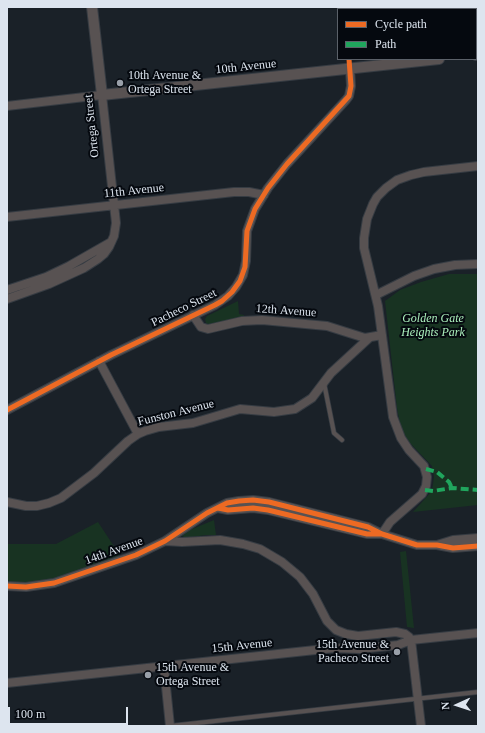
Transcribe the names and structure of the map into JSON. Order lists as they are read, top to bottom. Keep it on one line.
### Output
{"streets":{"street":["10th Avenue","Ortega Street","11th Avenue","Pacheco Street","12th Avenue","Funston Avenue","14th Avenue","15th Avenue"]},"crossings":[["10th Avenue","Ortega Street"],["10th Avenue","Pacheco Street"],["Ortega Street","11th Avenue"],["11th Avenue","Pacheco Street"],["Pacheco Street","12th Avenue"],["12th Avenue","Funston Avenue"]],"parks":["Golden Gate Heights Park"],"places":["10th Avenue & Ortega Street","15th Avenue & Pacheco Street","15th Avenue & Ortega Street"],"legend":["Cycle path","Path"],"scale_bar":"100 m","north":"left"}
